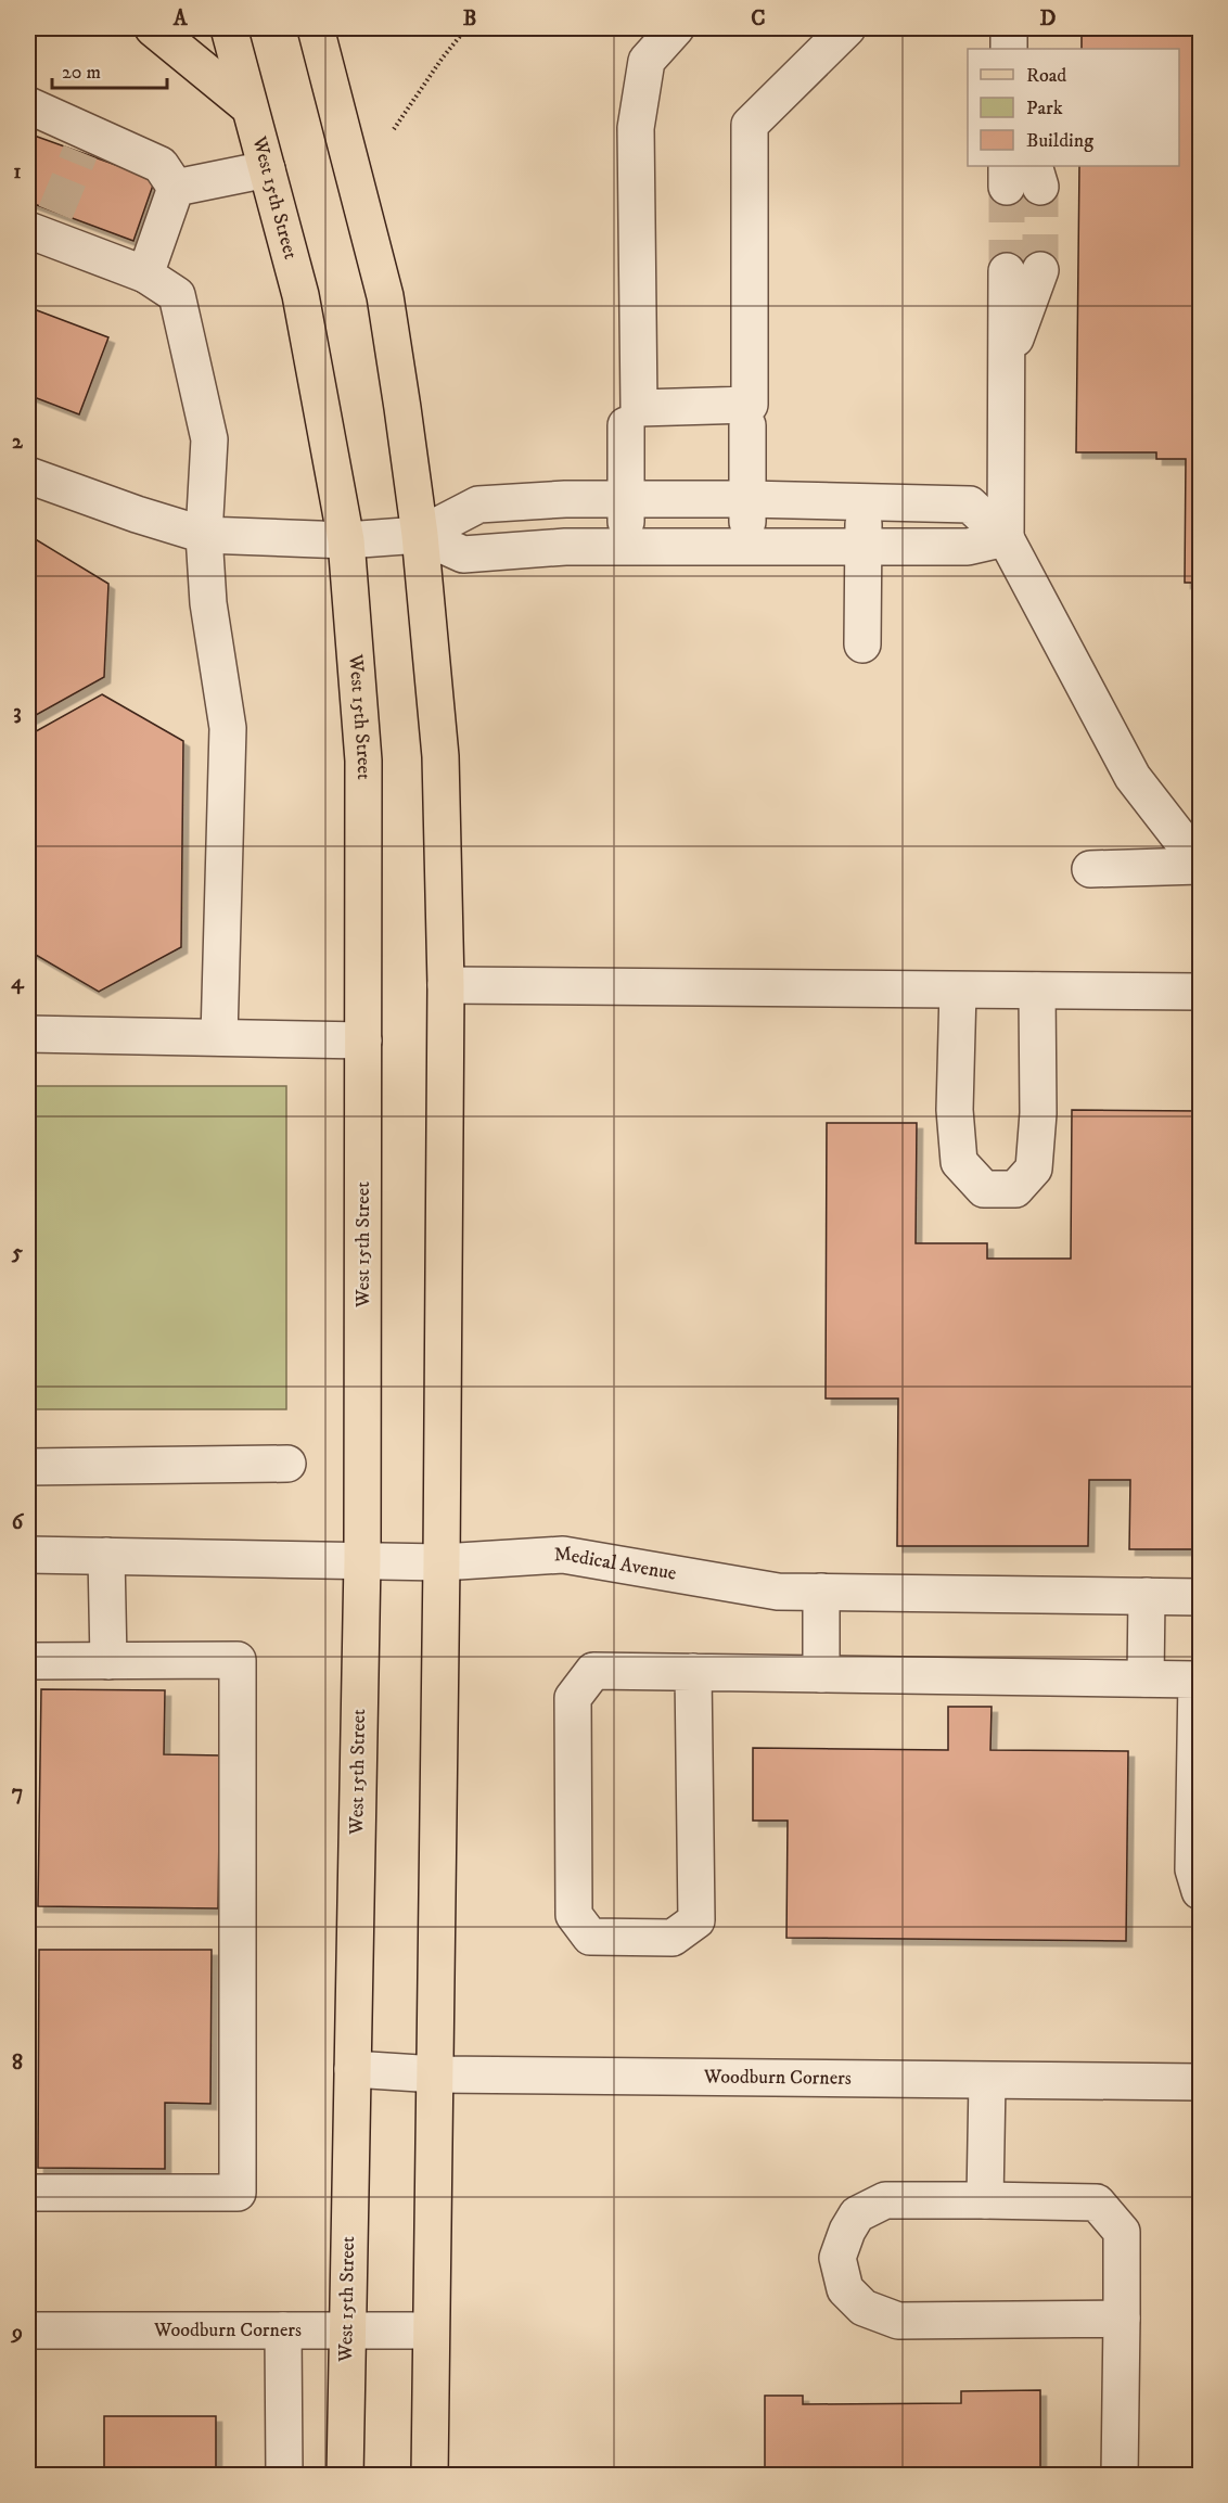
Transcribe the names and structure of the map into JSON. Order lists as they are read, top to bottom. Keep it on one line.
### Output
{"streets":{"main road":["West 15th Street"],"street":["Medical Avenue","Woodburn Corners"]},"crossings":[["West 15th Street","Medical Avenue"],["West 15th Street","Woodburn Corners"]],"legend":["Road","Park","Building"],"scale_bar":"20 m","grid":{"columns":["A","B","C","D"],"rows":["1","2","3","4","5","6","7","8","9"]}}
